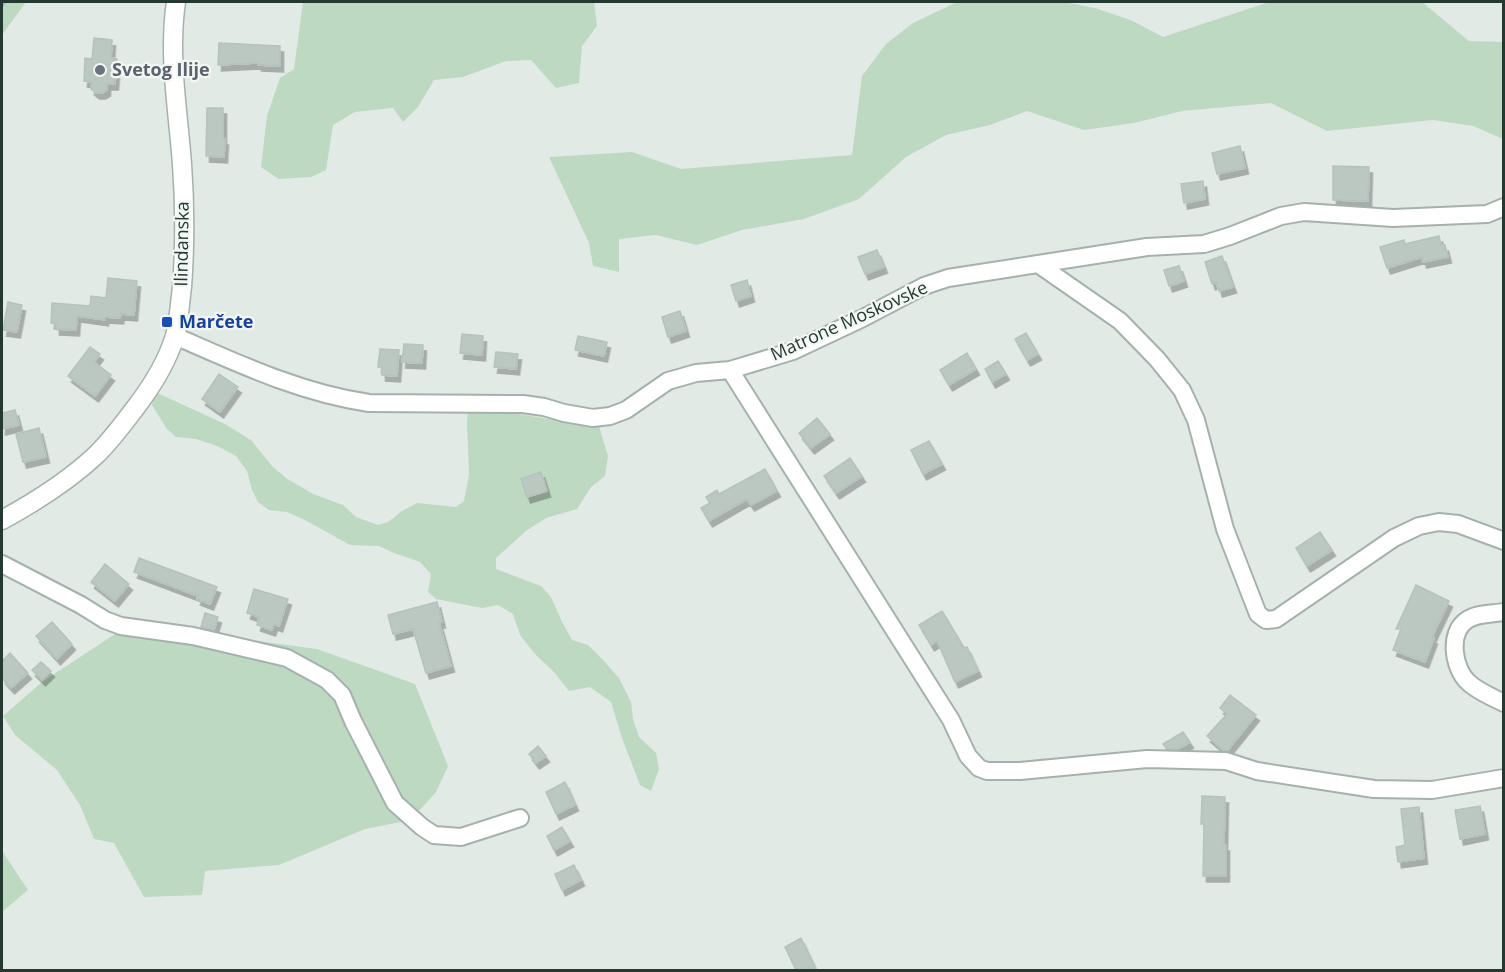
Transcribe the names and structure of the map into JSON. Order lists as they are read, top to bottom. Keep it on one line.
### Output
{"streets":{"street":["Ilindanska","Matrone Moskovske"]},"crossings":[["Ilindanska","Matrone Moskovske"]],"places":{"other":["Svetog Ilije"],"transit":["Marčete"]}}
